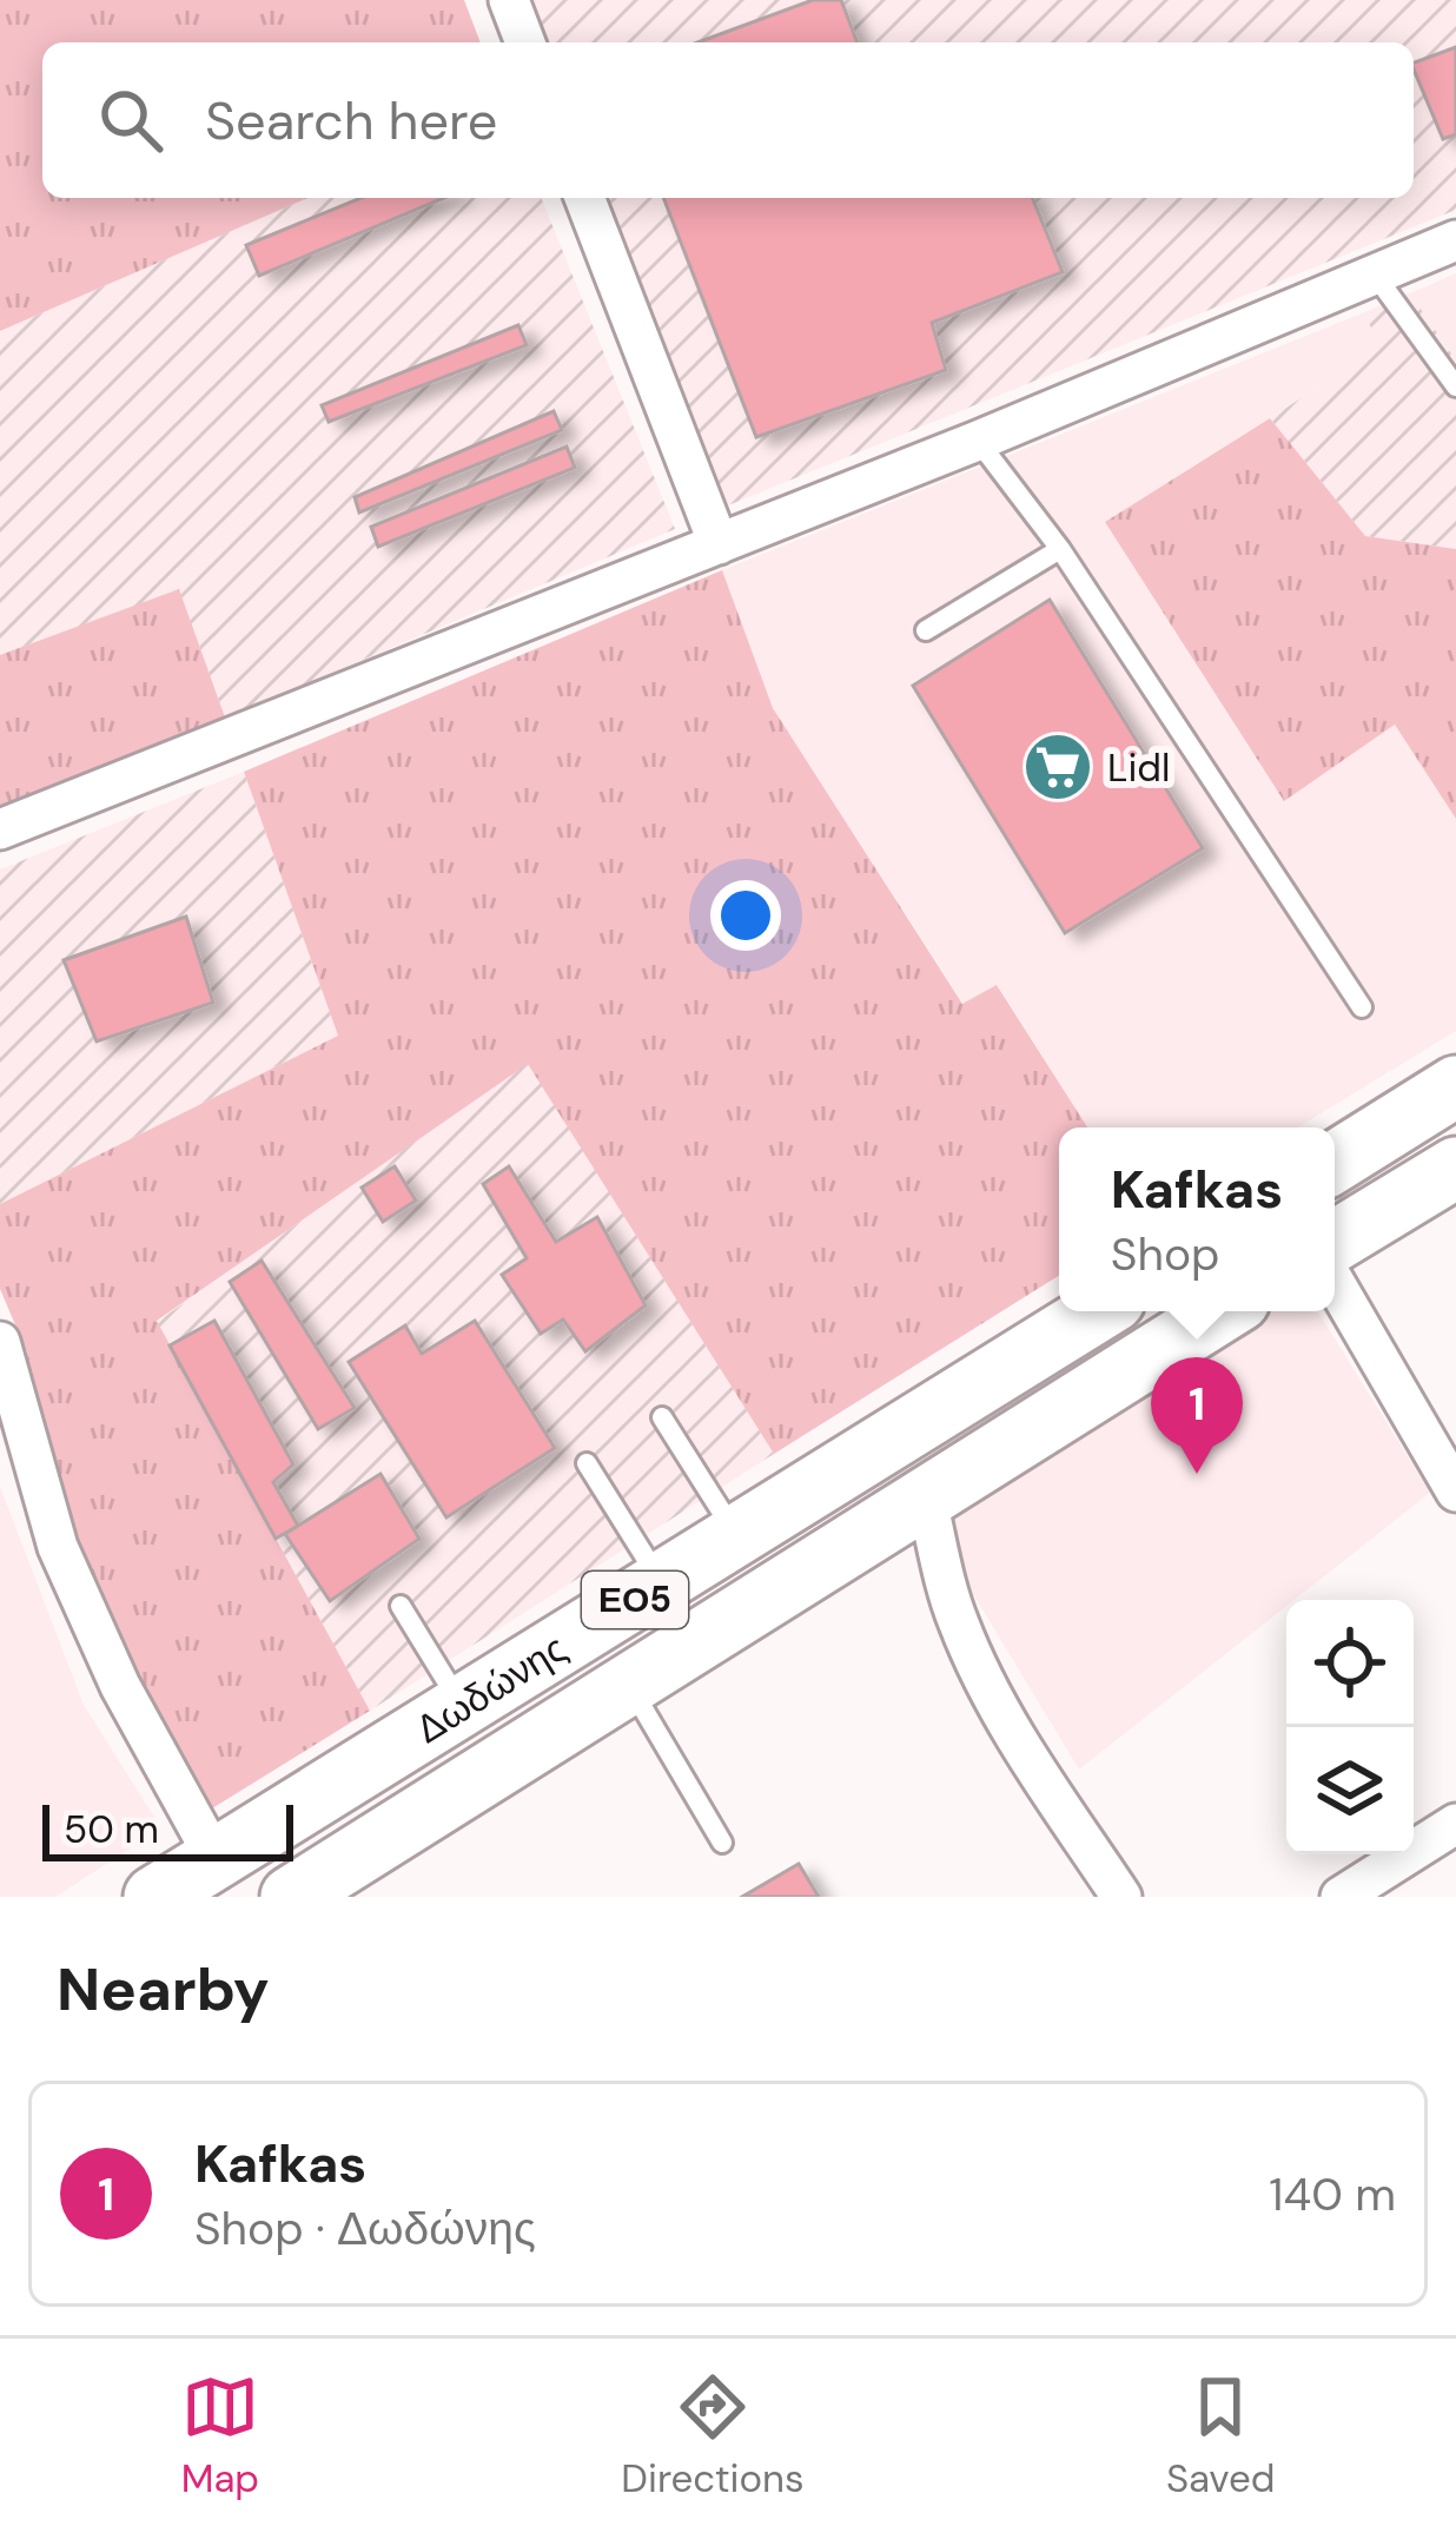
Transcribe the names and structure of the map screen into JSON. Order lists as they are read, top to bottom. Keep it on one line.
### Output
{"streets":{"main road":["ΕΟ5","Δωδώνης"]},"places":{"supermarket":["Lidl"]},"scale_bar":"50 m","page":{"search":"Search here","popup":["Kafkas","Shop"],"pins":"1","scale":"50 m","heading":"Nearby","list":[{"mark":"1","name":"Kafkas","note":"Shop · Δωδώνης","value":"140 m"}],"nav":["Map","Directions","Saved"]}}
